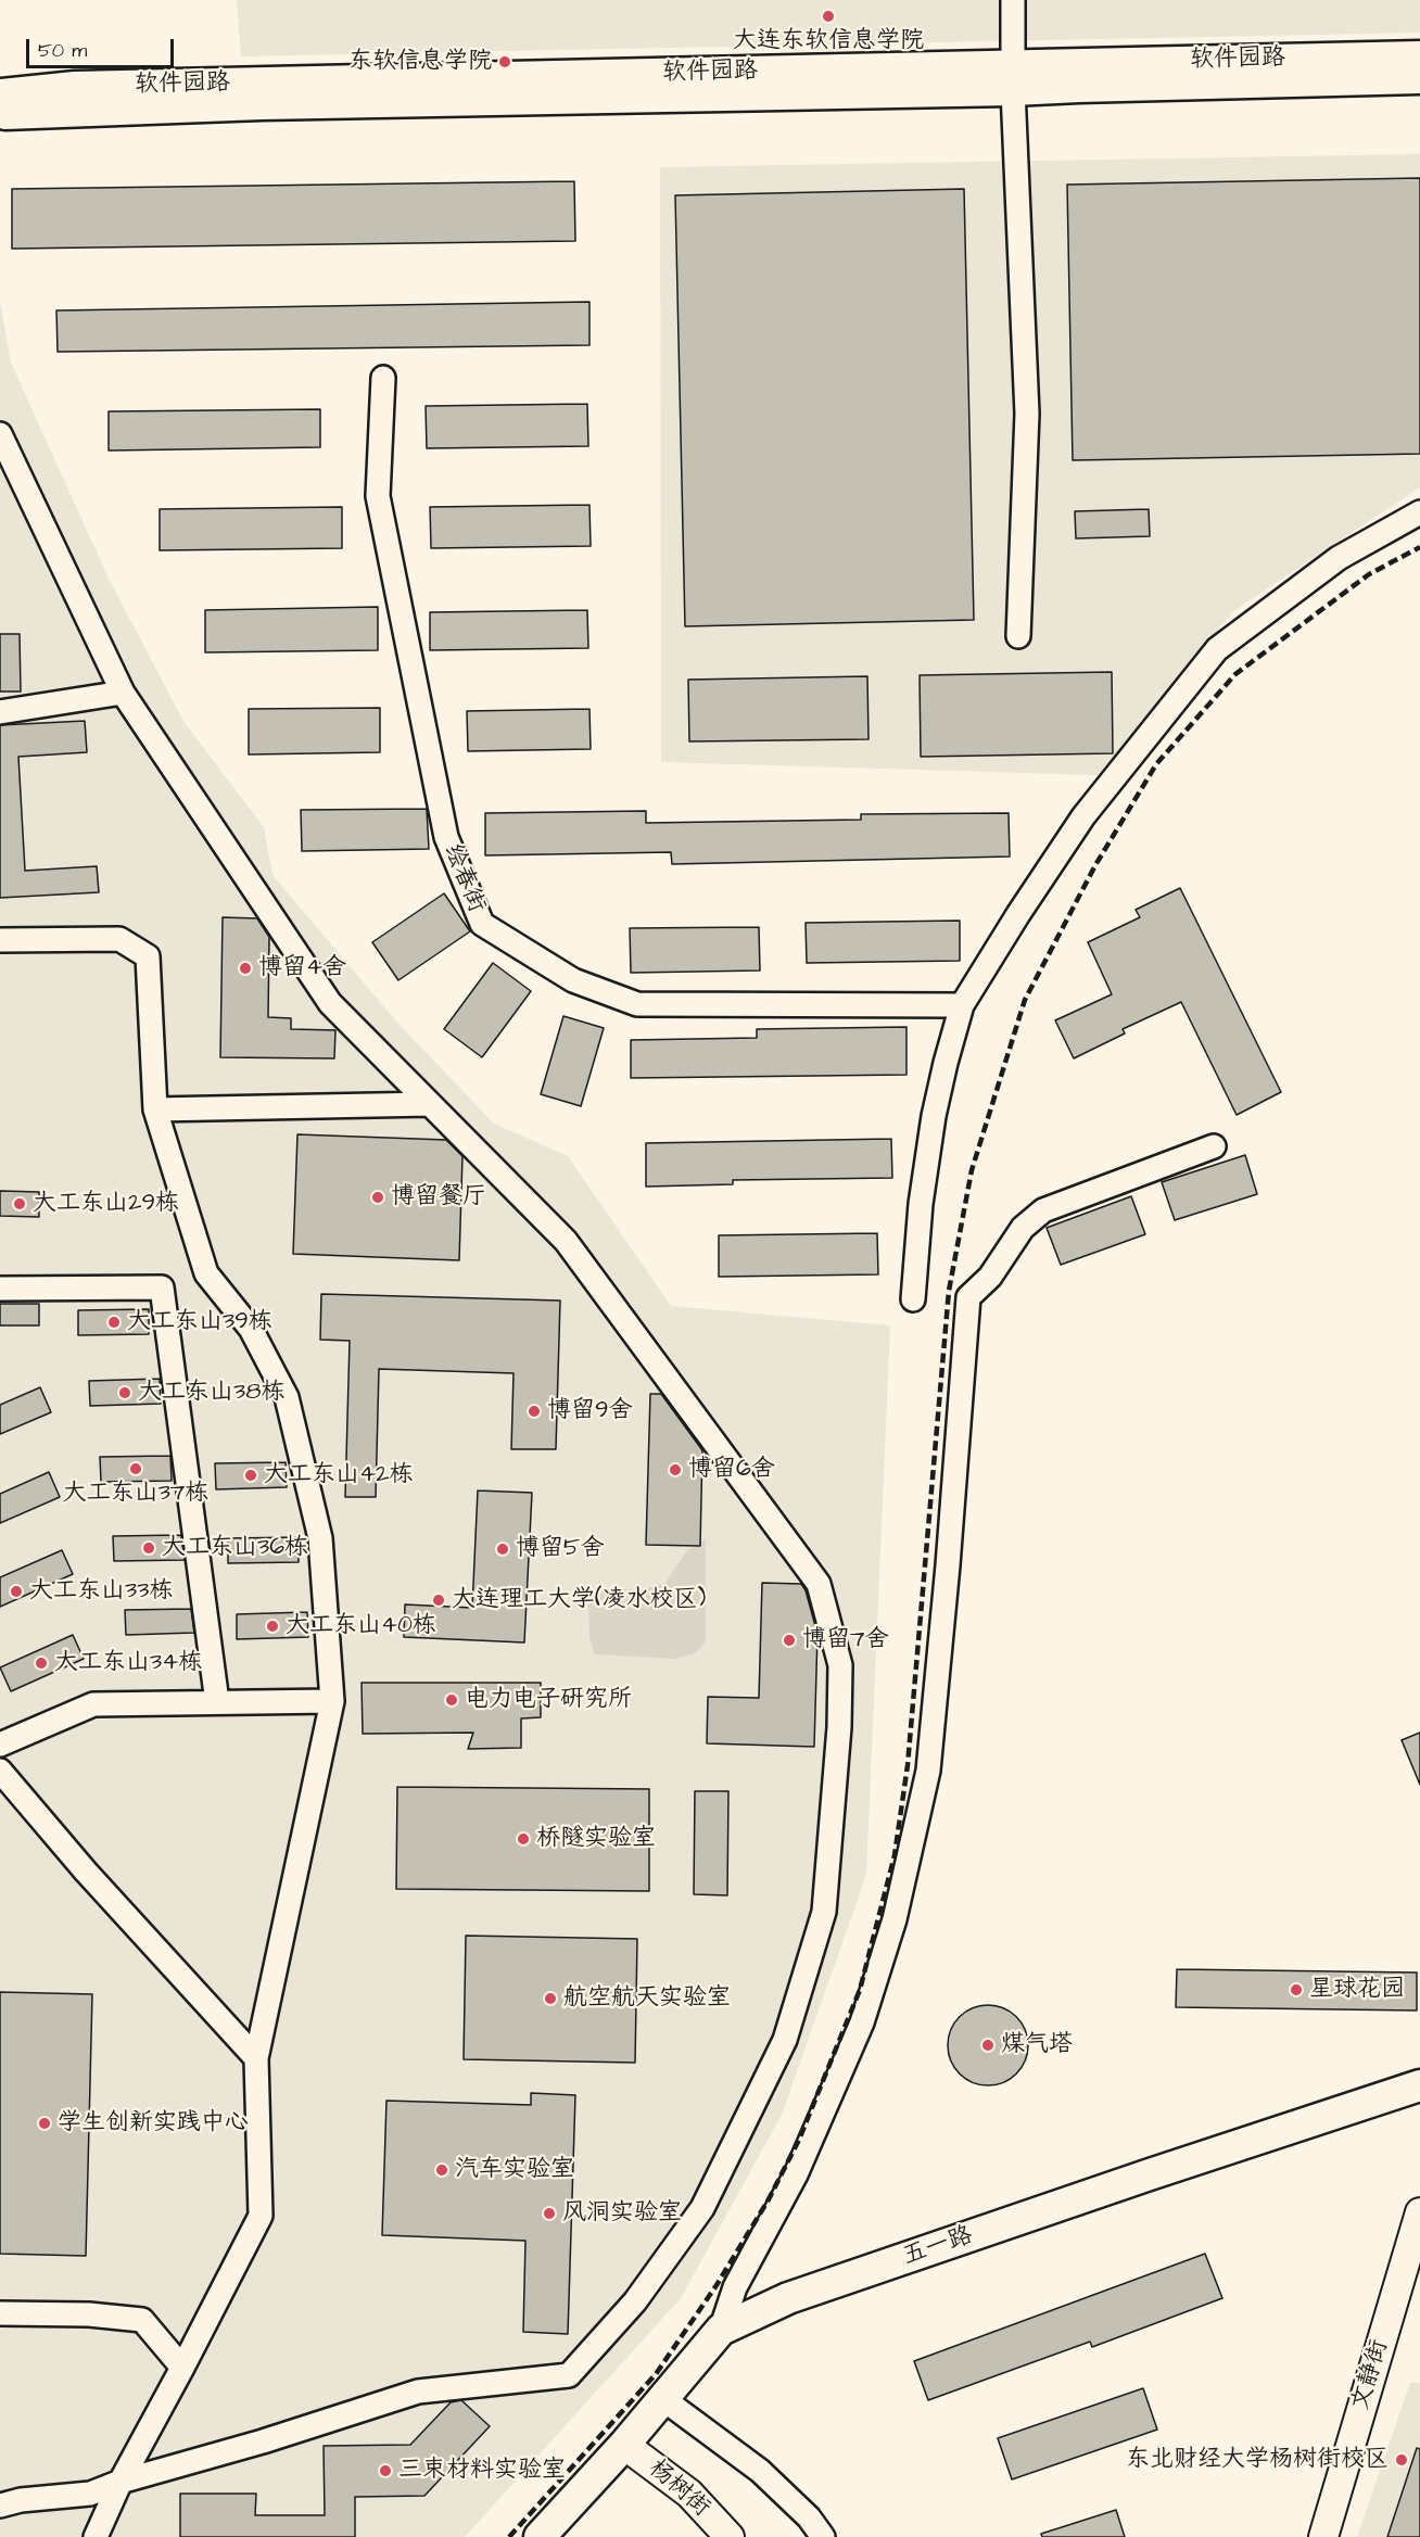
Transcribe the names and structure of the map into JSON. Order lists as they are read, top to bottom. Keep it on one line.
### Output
{"streets":{"main road":["软件园路","五一路"],"street":["绘春街","文静街","杨树街"]},"crossings":[["五一路","杨树街"]],"places":["大连东软信息学院","东软信息学院","博留4舍","博留餐厅","大工东山29栋","大工东山39栋","大工东山38栋","博留9舍","大工东山37栋","博留6舍","大工东山42栋","大工东山36栋","博留5舍","大工东山33栋","大连理工大学(凌水校区)","大工东山40栋","博留7舍","大工东山34栋","电力电子研究所","桥隧实验室","星球花园","航空航天实验室","煤气塔","学生创新实践中心","汽车实验室","风洞实验室","东北财经大学杨树街校区","三束材料实验室"],"scale_bar":"50 m"}
